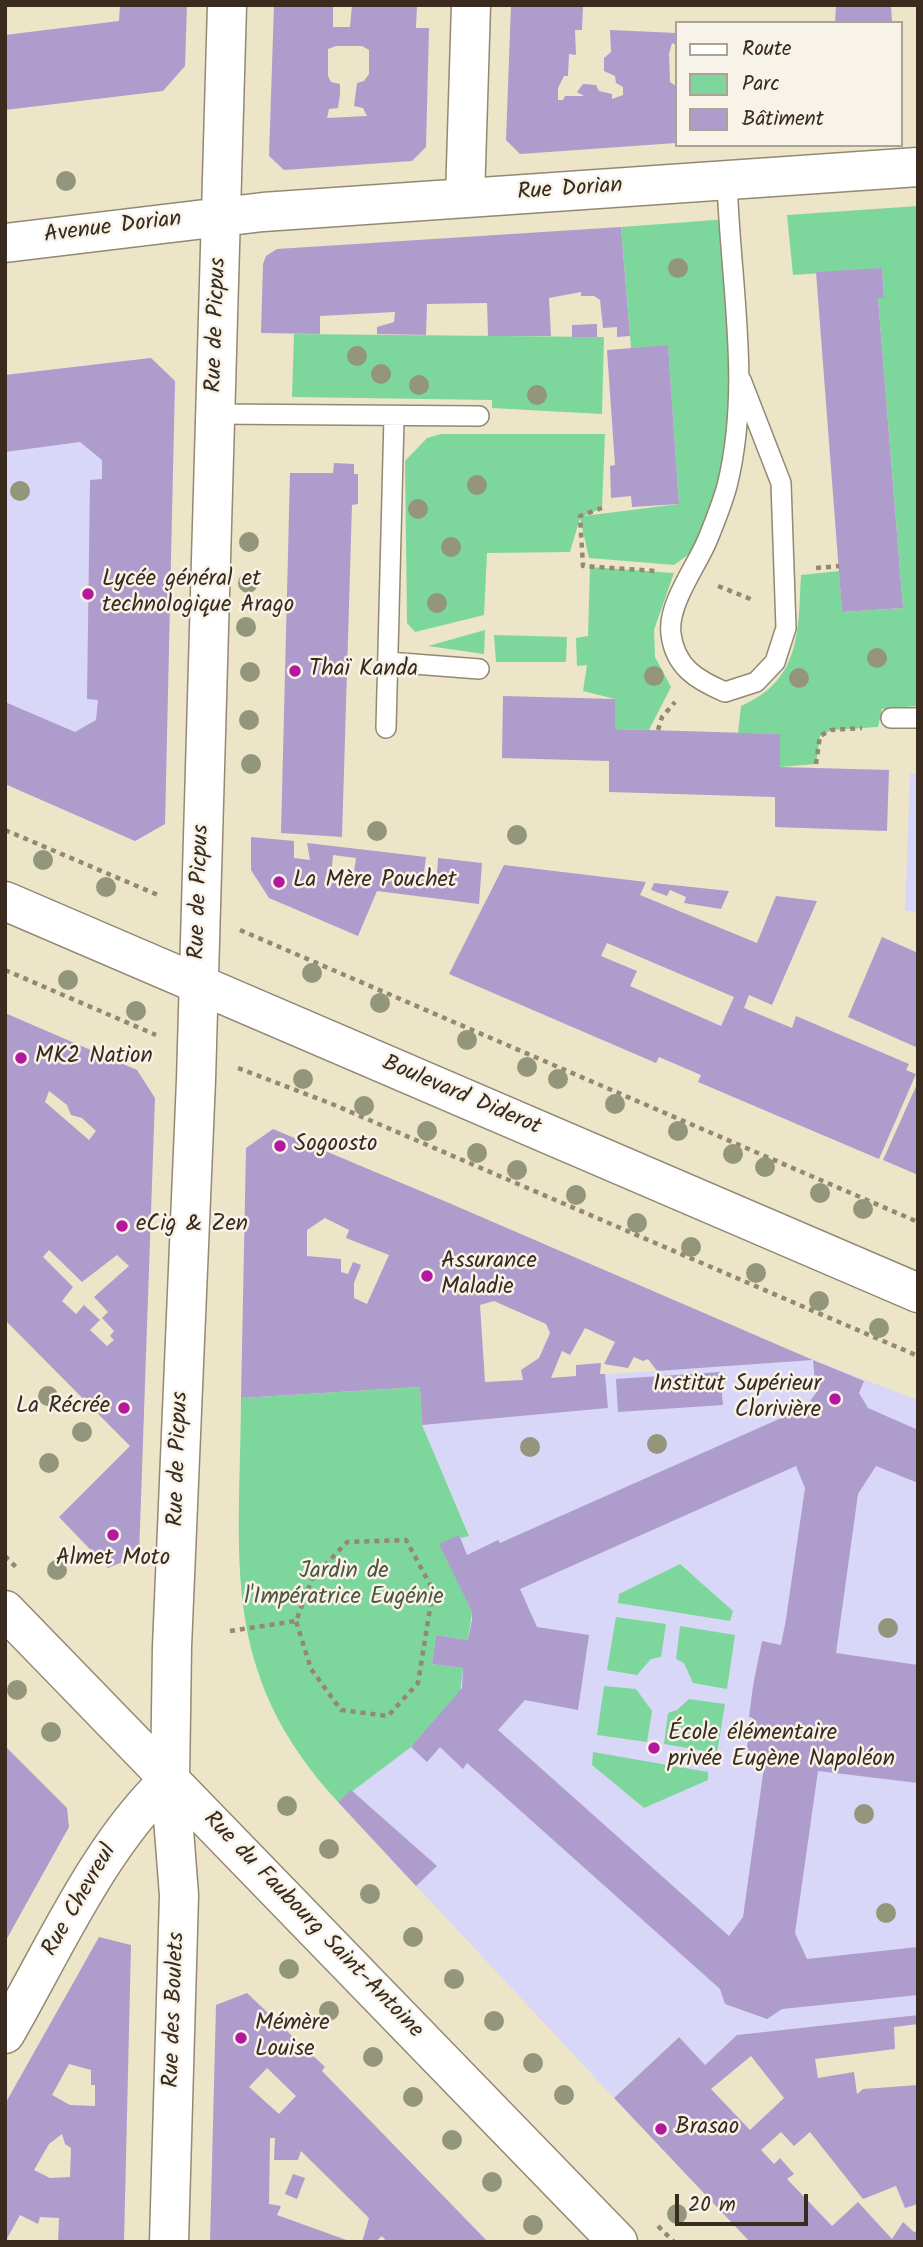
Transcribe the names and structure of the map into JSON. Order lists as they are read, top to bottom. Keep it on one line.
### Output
{"streets":{"street":["Rue Dorian","Avenue Dorian","Rue de Picpus","Boulevard Diderot","Rue Chevreul","Rue du Faubourg Saint-Antoine","Rue des Boulets"]},"crossings":[["Rue Dorian","Avenue Dorian"],["Rue Dorian","Rue de Picpus"],["Avenue Dorian","Rue de Picpus"],["Rue de Picpus","Boulevard Diderot"],["Rue de Picpus","Rue Chevreul"],["Rue de Picpus","Rue du Faubourg Saint-Antoine"],["Rue de Picpus","Rue des Boulets"],["Rue Chevreul","Rue du Faubourg Saint-Antoine"],["Rue Chevreul","Rue des Boulets"],["Rue du Faubourg Saint-Antoine","Rue des Boulets"]],"parks":["Jardin de l'Impératrice Eugénie"],"places":["Lycée général et technologique Arago","Thaï Kanda","La Mère Pouchet","MK2 Nation","Sogoosto","eCig & Zen","Assurance Maladie","Institut Supérieur Clorivière","La Récrée","Almet Moto","École élémentaire privée Eugène Napoléon","Mémère Louise","Brasao"],"legend":["Route","Parc","Bâtiment"],"scale_bar":"20 m"}
